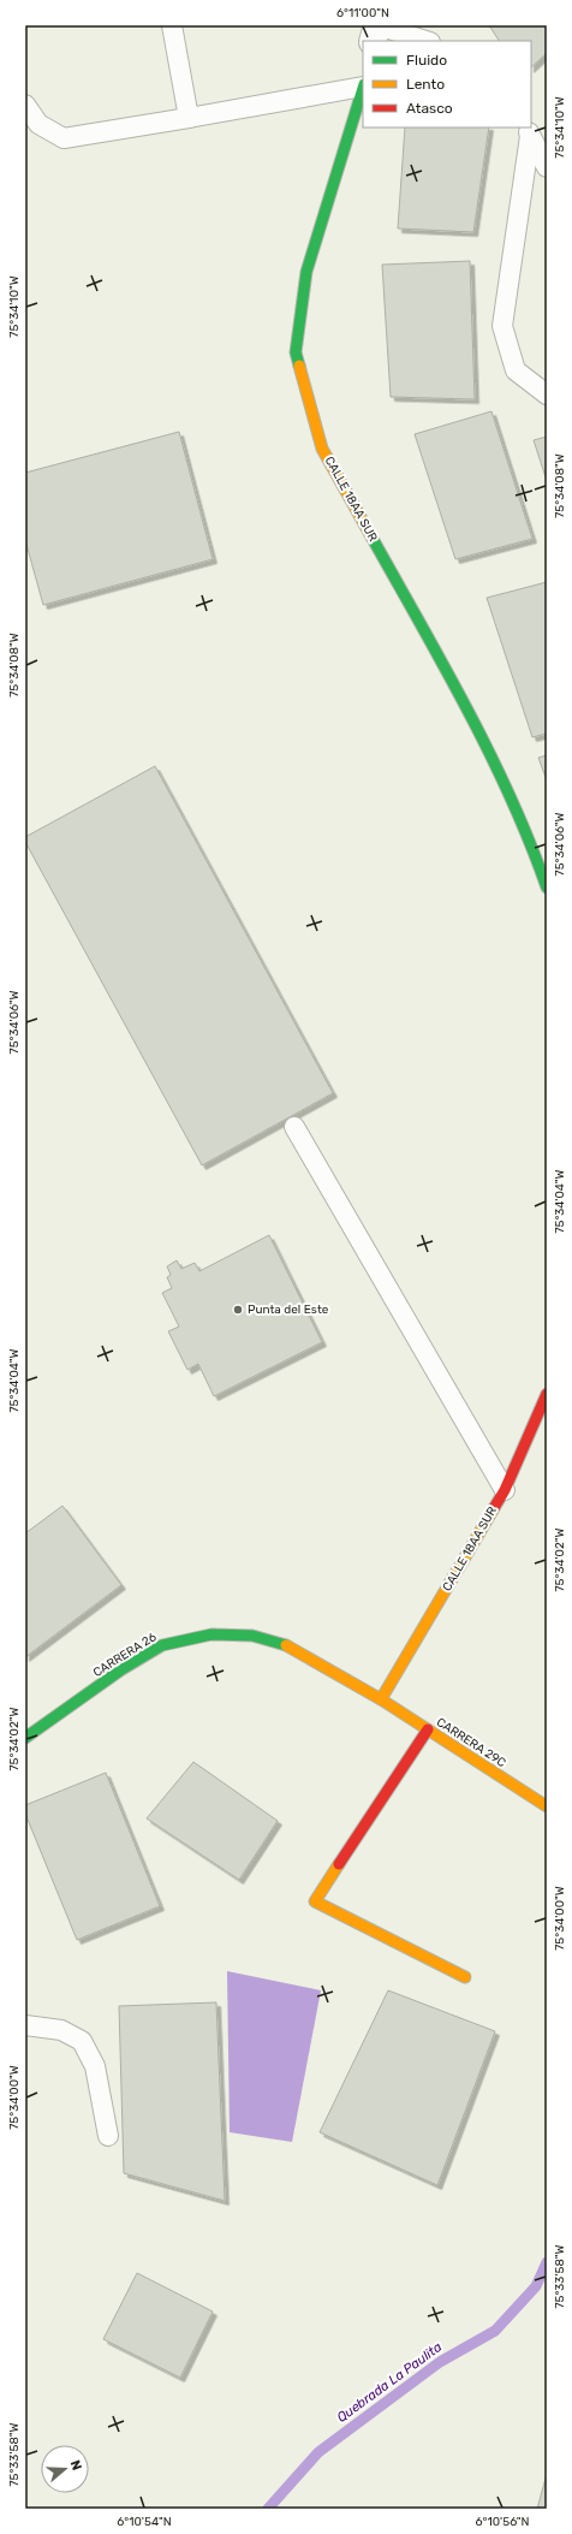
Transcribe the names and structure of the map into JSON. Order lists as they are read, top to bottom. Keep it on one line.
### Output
{"streets":{"street":["CALLE 18AA SUR","CARRERA 26","CARRERA 29C"]},"crossings":[["CALLE 18AA SUR","CARRERA 26"],["CALLE 18AA SUR","CARRERA 29C"],["CARRERA 26","CARRERA 29C"]],"water":["Quebrada La Paulita"],"places":["Punta del Este"],"legend":["Fluido","Lento","Atasco"],"north":"right","coordinates":["6°11'00\"N","75°34'10\"W","75°34'08\"W","75°34'06\"W","75°34'04\"W","75°34'02\"W","75°34'00\"W","75°33'58\"W","6°10'54\"N","6°10'56\"N"]}
